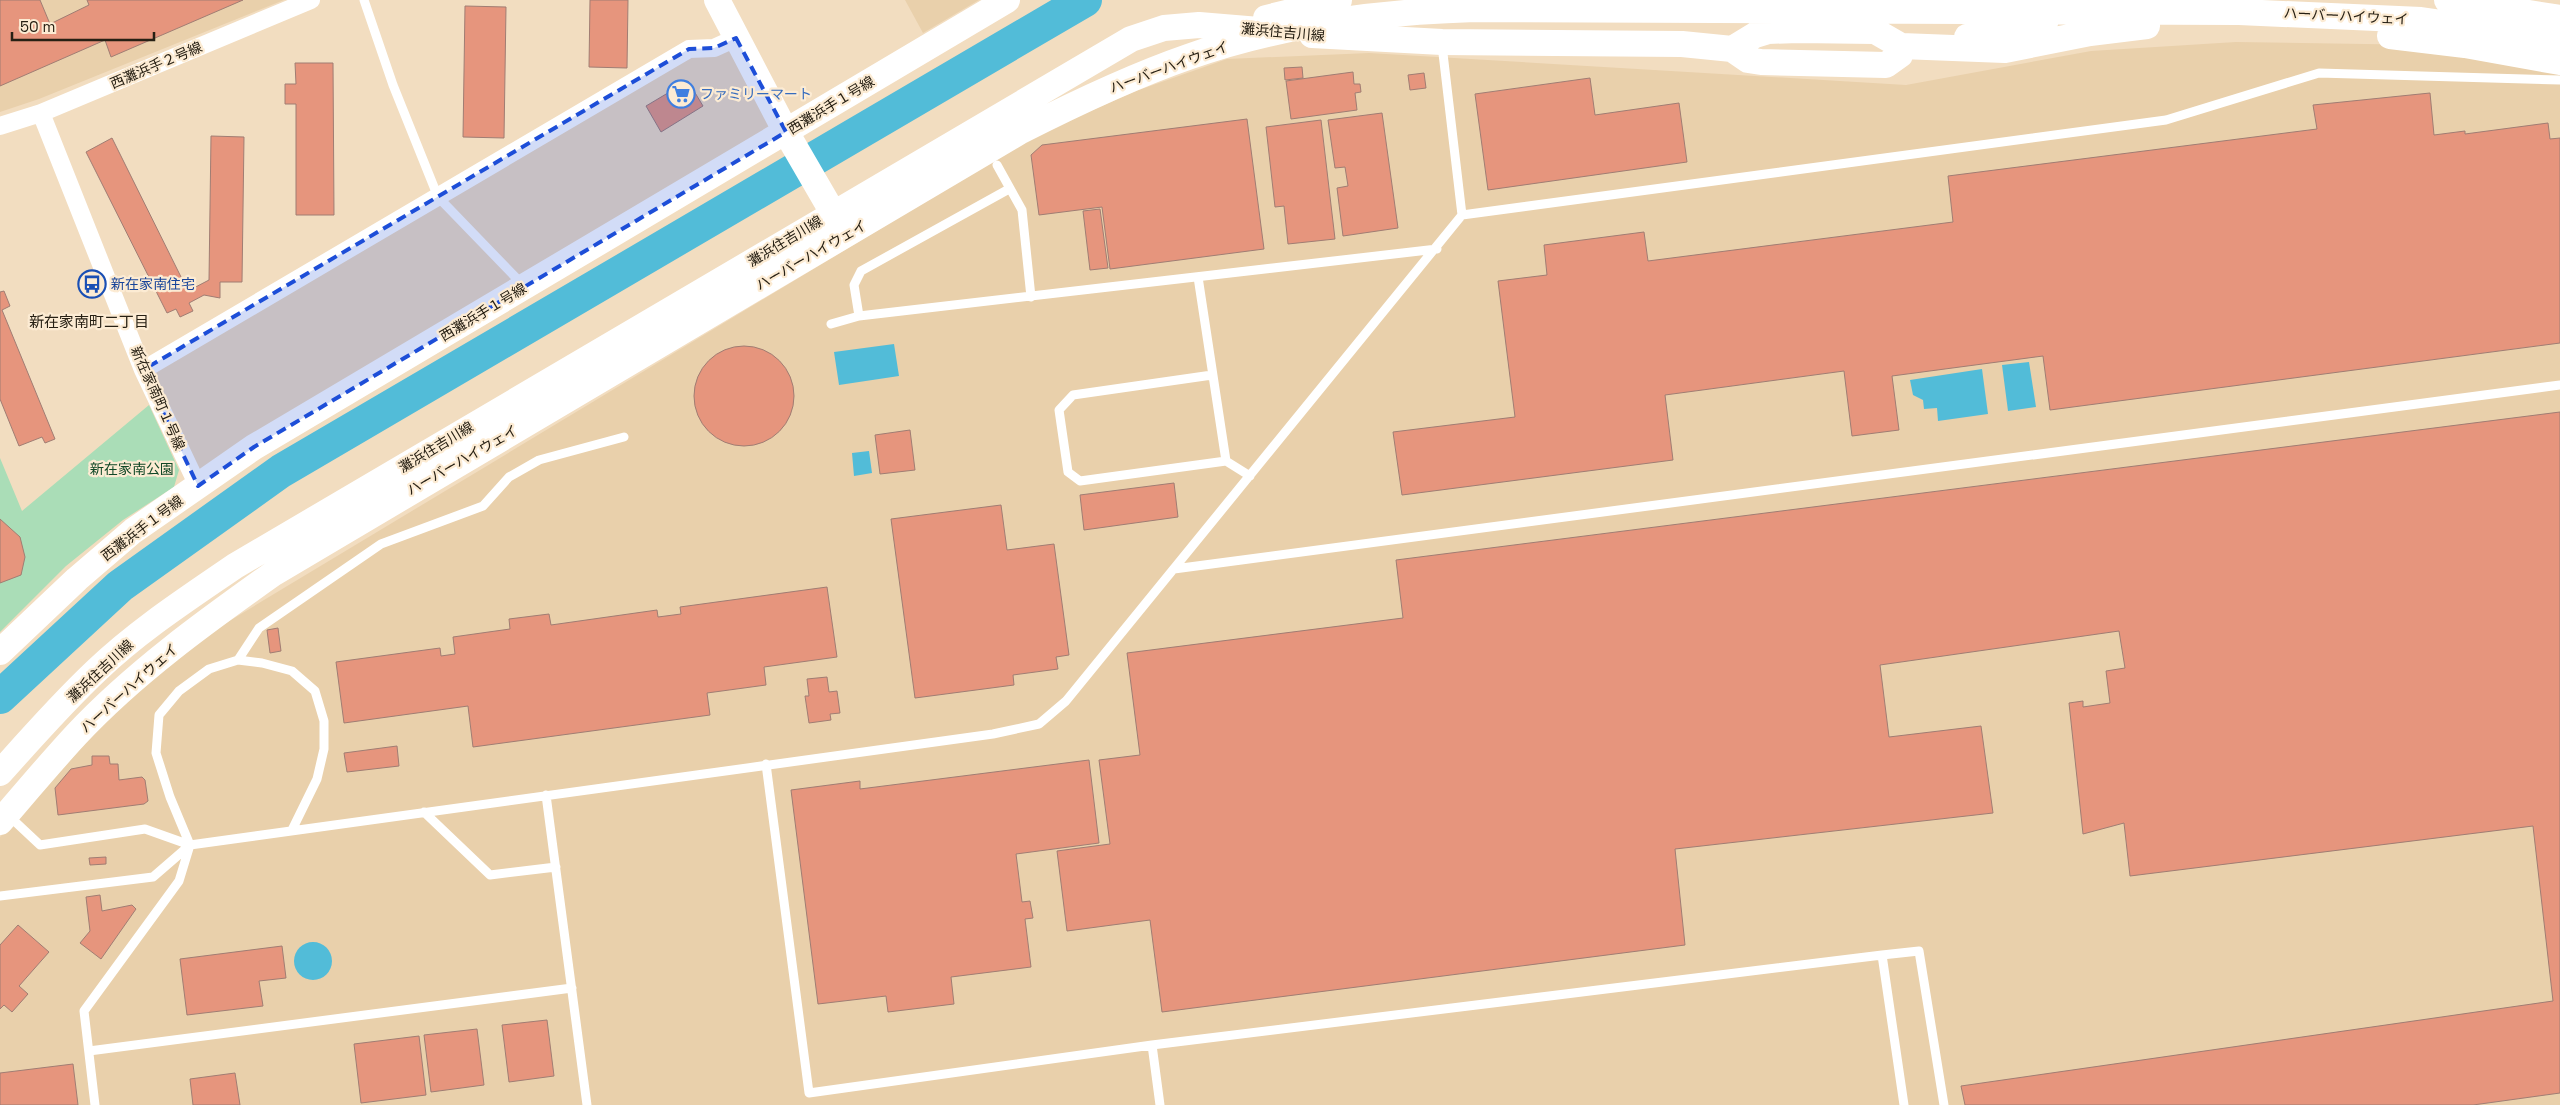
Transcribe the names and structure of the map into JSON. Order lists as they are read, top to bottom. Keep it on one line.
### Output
{"streets":{"street":["ハーバーハイウェイ","灘浜住吉川線","西灘浜手２号線","西灘浜手１号線","新在家南町１号線"]},"crossings":[["西灘浜手２号線","新在家南町１号線"],["西灘浜手１号線","新在家南町１号線"]],"districts":["新在家南町二丁目"],"parks":["新在家南公園"],"places":{"supermarket":["ファミリーマート"],"bus stop":["新在家南住宅"]},"scale_bar":"50 m"}
